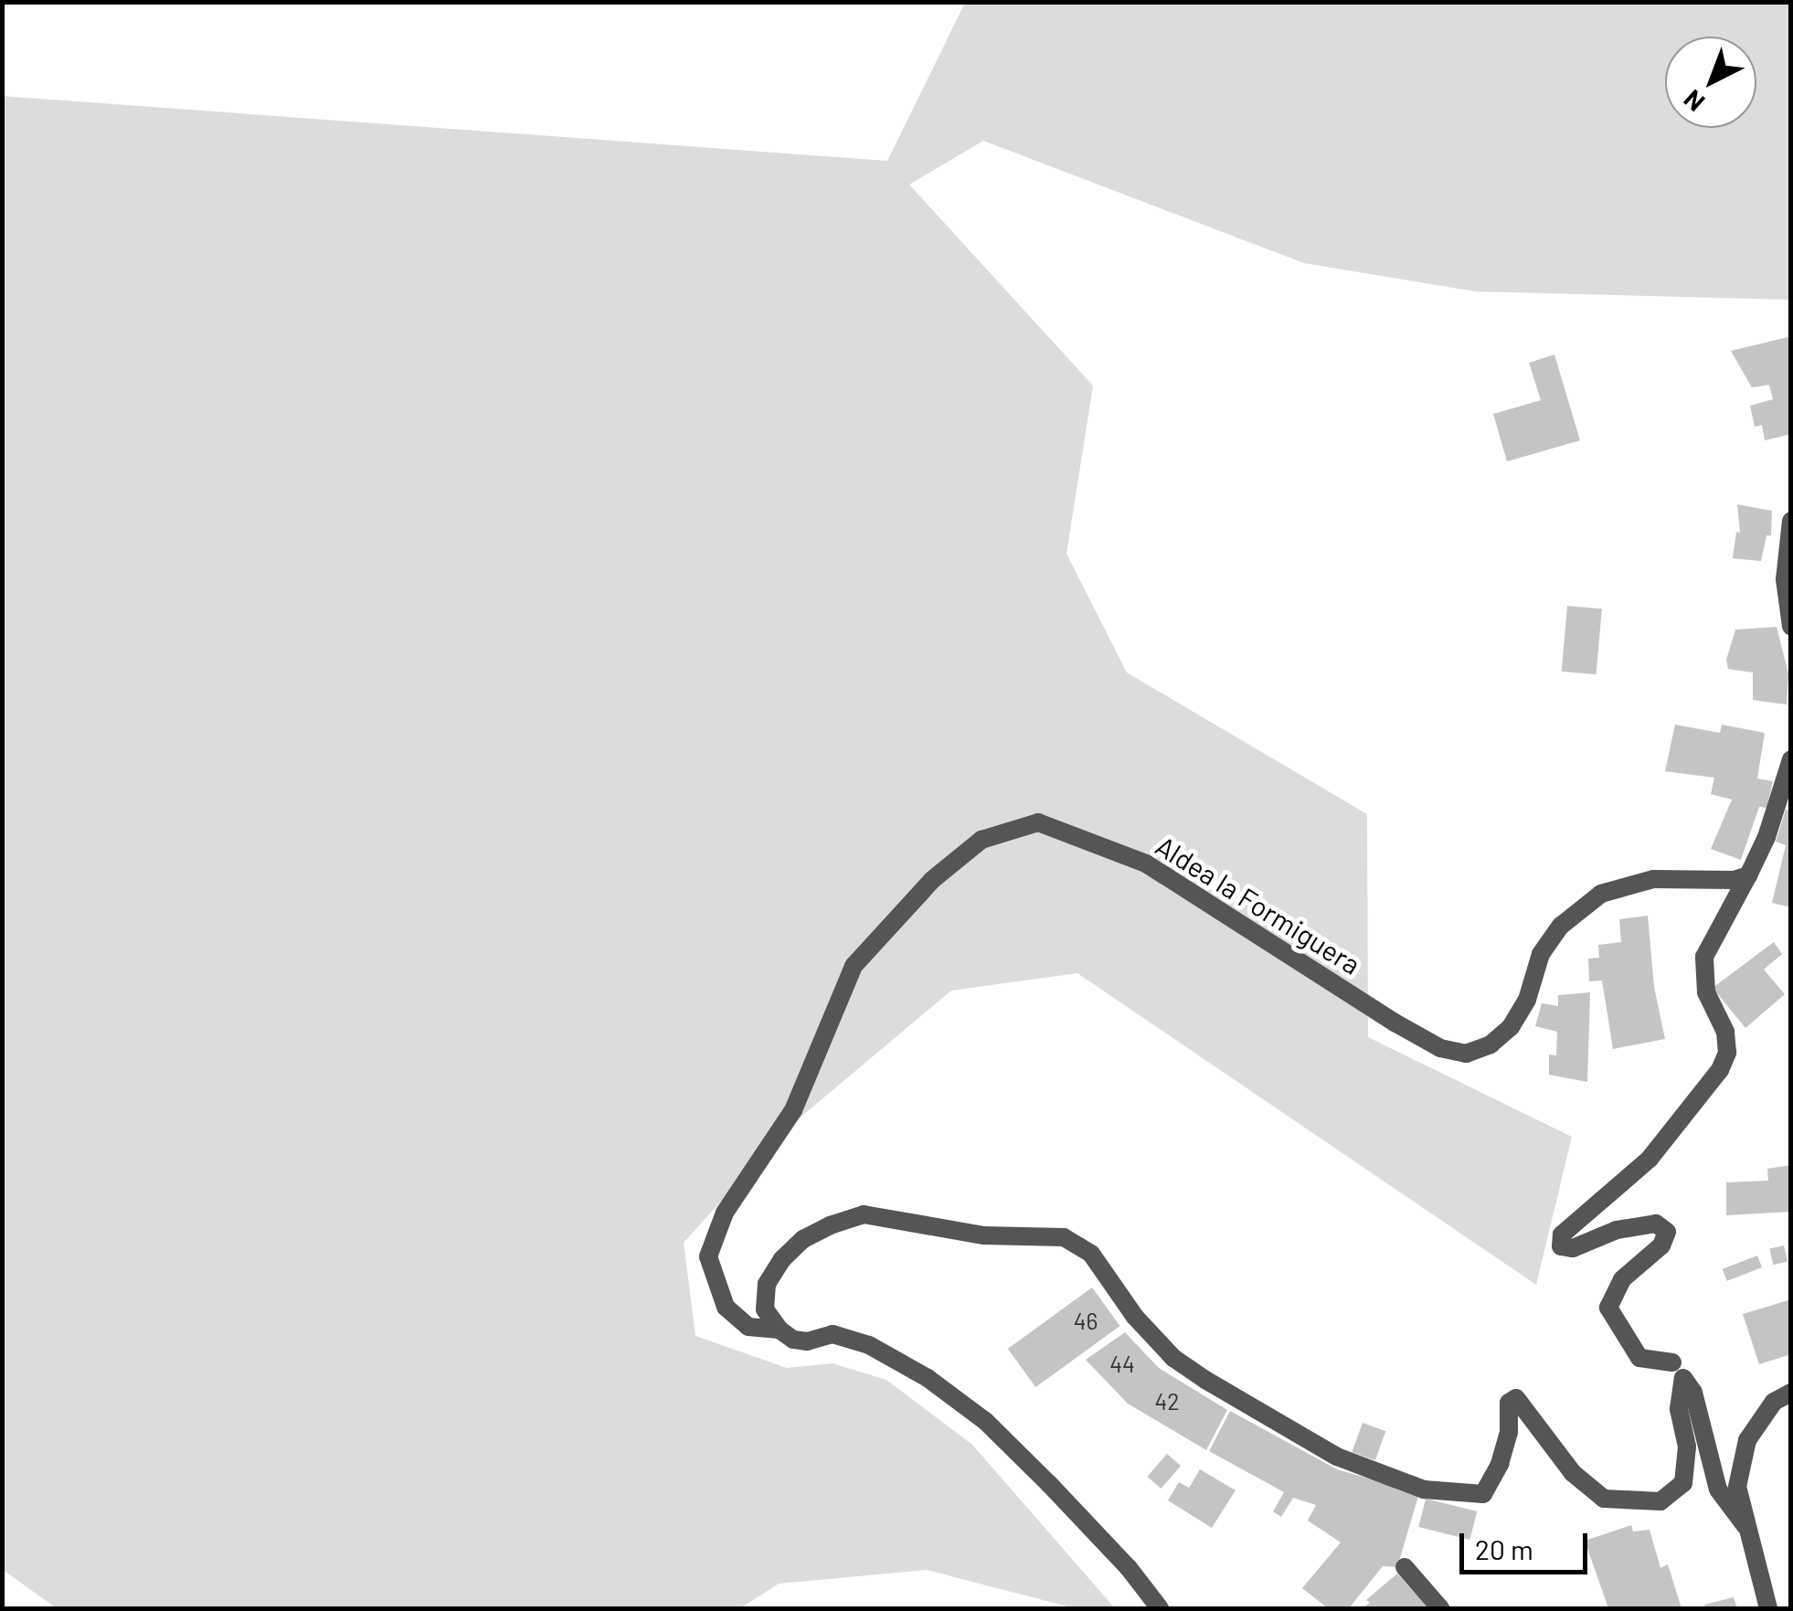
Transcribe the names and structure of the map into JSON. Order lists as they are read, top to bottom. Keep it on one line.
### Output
{"streets":{"street":["Aldea la Formiguera"]},"house_numbers":["46","44","42"],"scale_bar":"20 m","north":"bottom left"}
